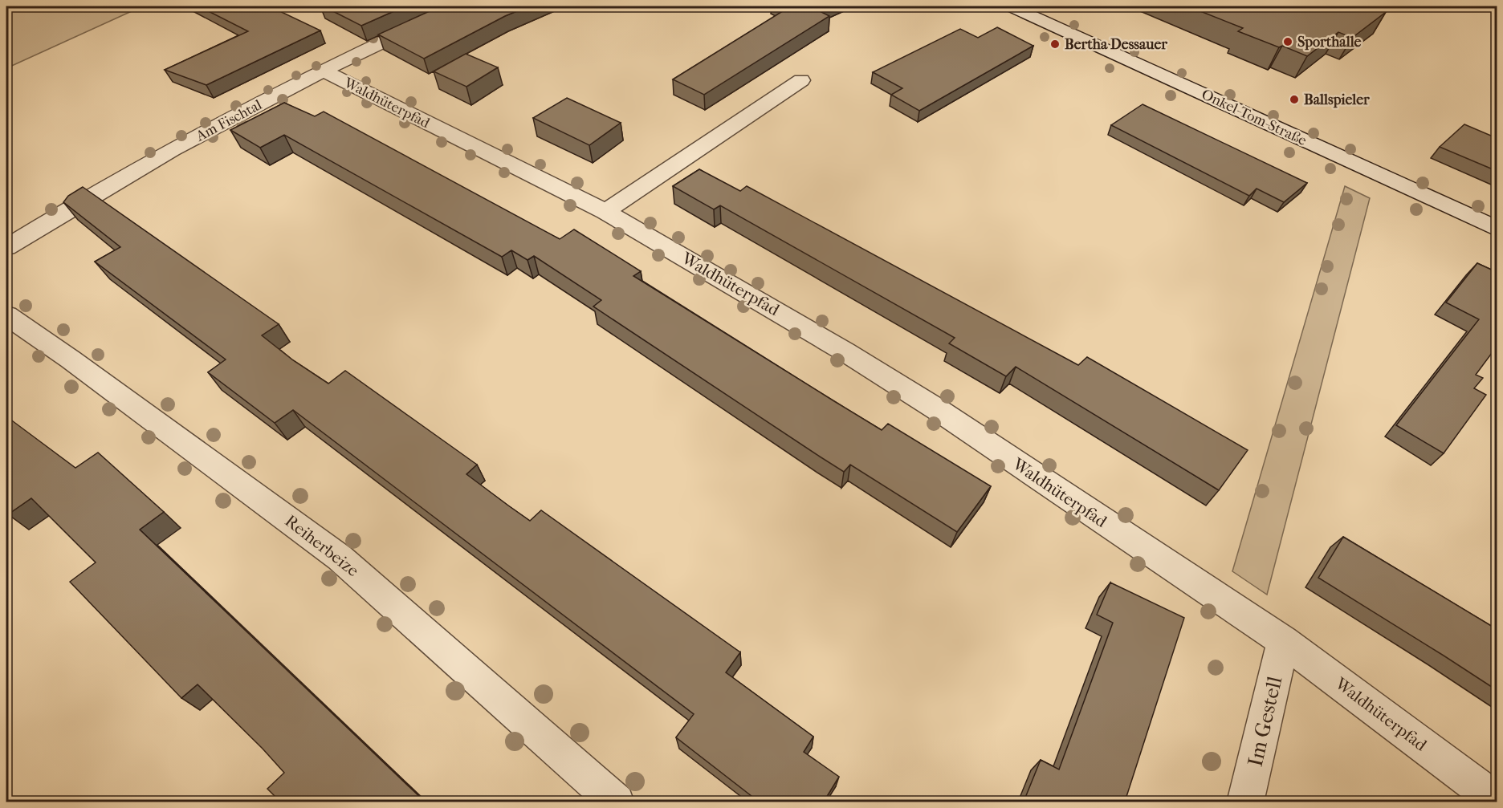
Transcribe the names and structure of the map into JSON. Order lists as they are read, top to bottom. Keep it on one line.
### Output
{"streets":{"street":["Waldhüterpfad","Onkel-Tom-Straße","Am Fischtal","Reiherbeize","Im Gestell"]},"crossings":[["Waldhüterpfad","Am Fischtal"],["Waldhüterpfad","Im Gestell"]],"places":["Sporthalle","Bertha Dessauer","Ballspieler"]}
